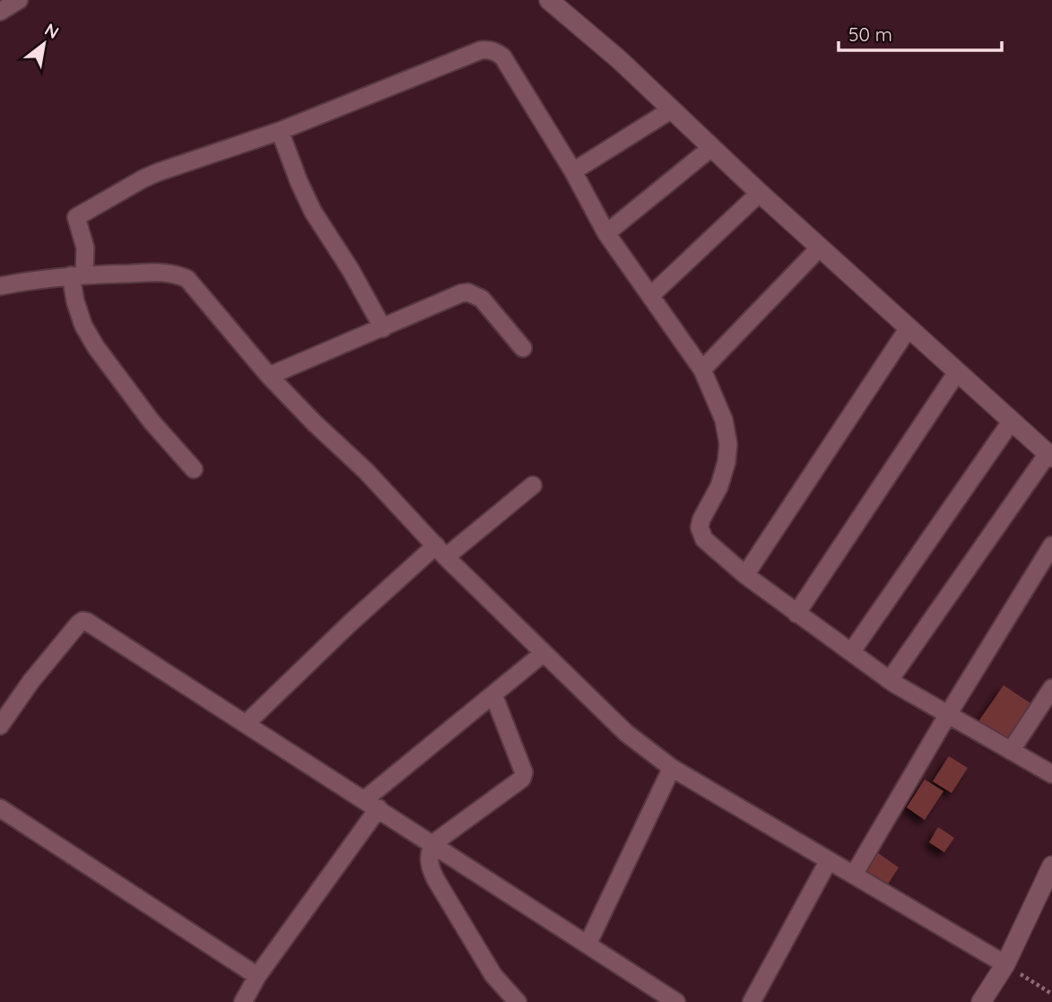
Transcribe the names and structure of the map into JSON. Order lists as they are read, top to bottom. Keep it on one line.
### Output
{"scale_bar":"50 m","north":"top right"}
